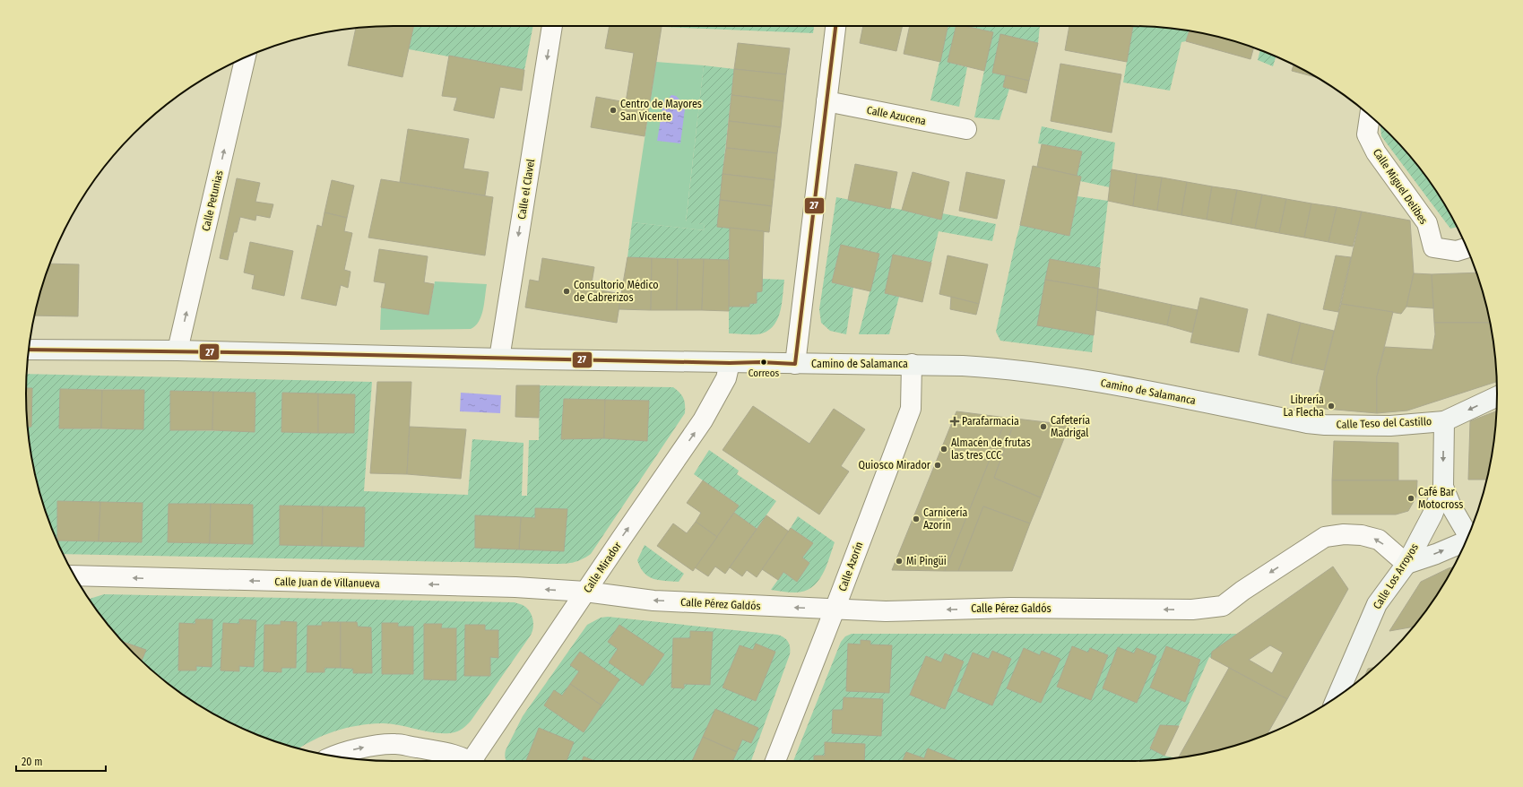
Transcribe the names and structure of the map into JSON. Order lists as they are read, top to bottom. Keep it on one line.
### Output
{"streets":{"street":["Calle Azucena","Calle Miguel Delibes","Calle el Clavel","Calle Petunias","Camino de Salamanca","Calle Teso del Castillo","Calle Azorín","Calle Mirador","Calle Los Arroyos","Calle Juan de Villanueva","Calle Pérez Galdós"]},"crossings":[["Calle el Clavel","Camino de Salamanca"],["Calle Petunias","Camino de Salamanca"],["Camino de Salamanca","Calle Teso del Castillo"],["Camino de Salamanca","Calle Azorín"],["Camino de Salamanca","Calle Mirador"],["Calle Teso del Castillo","Calle Los Arroyos"],["Calle Azorín","Calle Pérez Galdós"],["Calle Mirador","Calle Juan de Villanueva"],["Calle Mirador","Calle Pérez Galdós"],["Calle Los Arroyos","Calle Pérez Galdós"],["Calle Juan de Villanueva","Calle Pérez Galdós"]],"one_way":["Calle el Clavel","Calle Petunias","Calle Mirador","Calle Juan de Villanueva","Calle Pérez Galdós"],"places":{"other":["Centro de Mayores San Vicente","Consultorio Médico de Cabrerizos","Correos","Librería La Flecha","Cafetería Madrigal","Almacén de frutas las tres CCC","Quiosco Mirador","Café Bar Motocross","Carnicería Azorín","Mi Pingüi"],"health":["Parafarmacia"]},"lines":["transit line 27"],"scale_bar":"20 m"}
